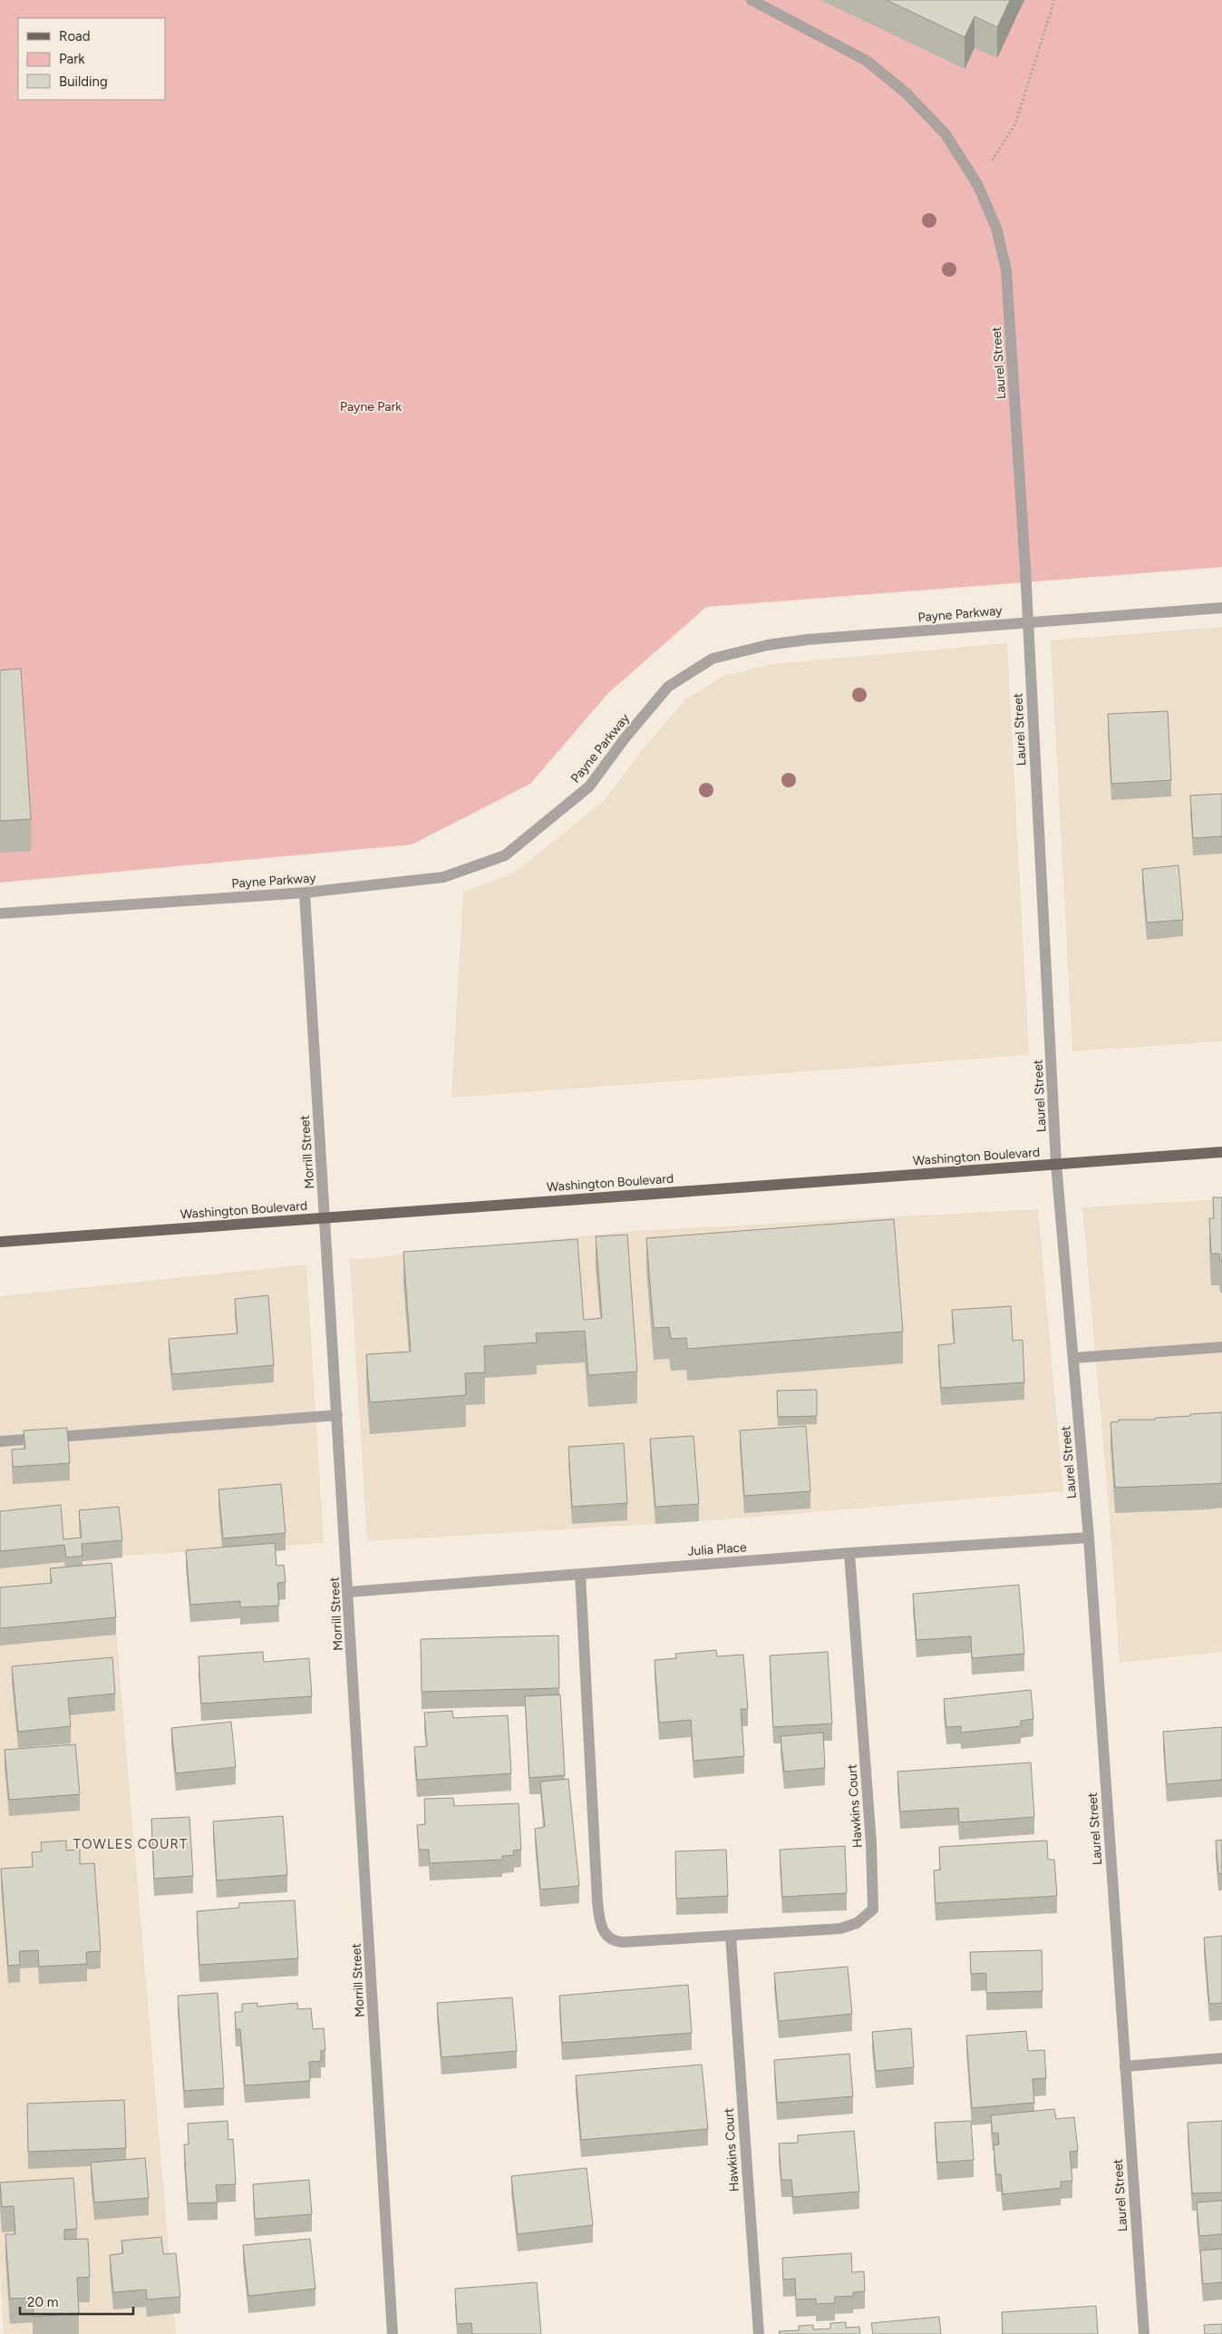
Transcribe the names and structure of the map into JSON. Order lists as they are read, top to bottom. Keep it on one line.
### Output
{"streets":{"main road":["Washington Boulevard"],"street":["Laurel Street","Payne Parkway","Morrill Street","Julia Place","Hawkins Court"]},"crossings":[["Laurel Street","Payne Parkway"],["Laurel Street","Washington Boulevard"],["Laurel Street","Julia Place"],["Payne Parkway","Morrill Street"],["Morrill Street","Washington Boulevard"],["Morrill Street","Julia Place"],["Julia Place","Hawkins Court"]],"districts":["TOWLES COURT"],"parks":["Payne Park"],"legend":["Road","Park","Building"],"scale_bar":"20 m"}
